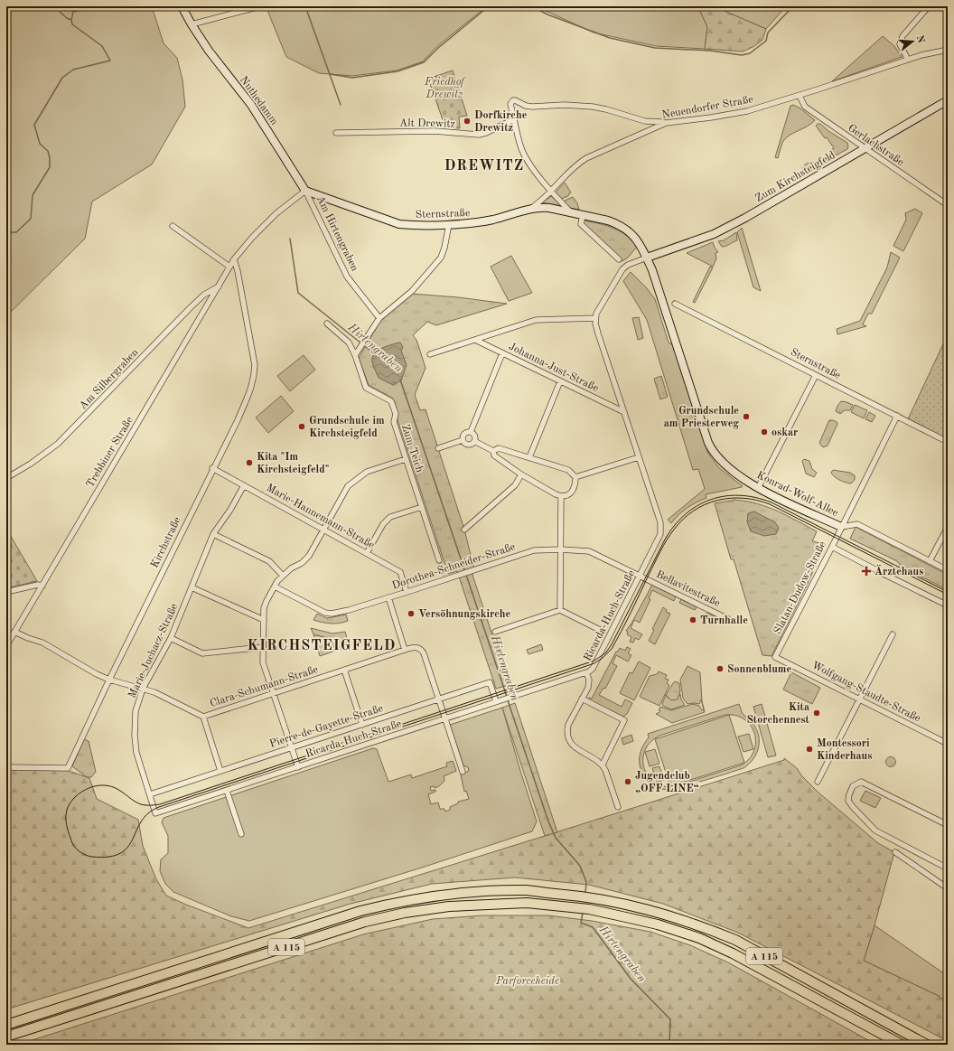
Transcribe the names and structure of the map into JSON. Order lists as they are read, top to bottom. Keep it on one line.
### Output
{"streets":{"highway":["A 115"],"street":["Nuthedamm","Neuendorfer Straße","Alt Drewitz","Gerlachstraße","Zum Kirchsteigfeld","Sternstraße","Am Hirtengraben","Johanna-Just-Straße","Am Silbergraben","Zum Teich","Trebbiner Straße","Konrad-Wolf-Allee","Marie-Hannemann-Straße","Kirchstraße","Dorothea-Schneider-Straße","Slatan-Dudow-Straße","Bellavitestraße","Ricarda-Huch-Straße","Marie-Juchacz-Straße","Clara-Schumann-Straße","Wolfgang-Staudte-Straße","Pierre-de-Gayette-Straße"]},"crossings":[["Nuthedamm","Sternstraße"],["Nuthedamm","Am Hirtengraben"],["Nuthedamm","Trebbiner Straße"],["Neuendorfer Straße","Gerlachstraße"],["Neuendorfer Straße","Sternstraße"],["Gerlachstraße","Zum Kirchsteigfeld"],["Zum Kirchsteigfeld","Sternstraße"],["Zum Kirchsteigfeld","Konrad-Wolf-Allee"],["Sternstraße","Am Hirtengraben"],["Sternstraße","Trebbiner Straße"],["Sternstraße","Konrad-Wolf-Allee"],["Sternstraße","Slatan-Dudow-Straße"],["Am Hirtengraben","Trebbiner Straße"],["Johanna-Just-Straße","Ricarda-Huch-Straße"],["Am Silbergraben","Trebbiner Straße"],["Trebbiner Straße","Kirchstraße"],["Trebbiner Straße","Clara-Schumann-Straße"],["Konrad-Wolf-Allee","Slatan-Dudow-Straße"],["Marie-Hannemann-Straße","Kirchstraße"],["Marie-Hannemann-Straße","Dorothea-Schneider-Straße"],["Marie-Hannemann-Straße","Marie-Juchacz-Straße"],["Kirchstraße","Clara-Schumann-Straße"],["Dorothea-Schneider-Straße","Bellavitestraße"],["Dorothea-Schneider-Straße","Ricarda-Huch-Straße"],["Slatan-Dudow-Straße","Wolfgang-Staudte-Straße"],["Bellavitestraße","Ricarda-Huch-Straße"],["Ricarda-Huch-Straße","Marie-Juchacz-Straße"],["Ricarda-Huch-Straße","Pierre-de-Gayette-Straße"],["Marie-Juchacz-Straße","Clara-Schumann-Straße"],["Marie-Juchacz-Straße","Pierre-de-Gayette-Straße"],["Clara-Schumann-Straße","Pierre-de-Gayette-Straße"]],"districts":["DREWITZ","KIRCHSTEIGFELD"],"water":["Hirtengraben"],"parks":["Friedhof Drewitz","Parforceheide"],"places":{"other":["Dorfkirche Drewitz","Grundschule am Priesterweg","Grundschule im Kirchsteigfeld","oskar","Kita \"Im Kirchsteigfeld\"","Versöhnungskirche","Turnhalle","Sonnenblume","Kita Storchennest","Montessori Kinderhaus","Jugendclub „OFF LINE“"],"health":["Ärztehaus"]},"north":"right"}
